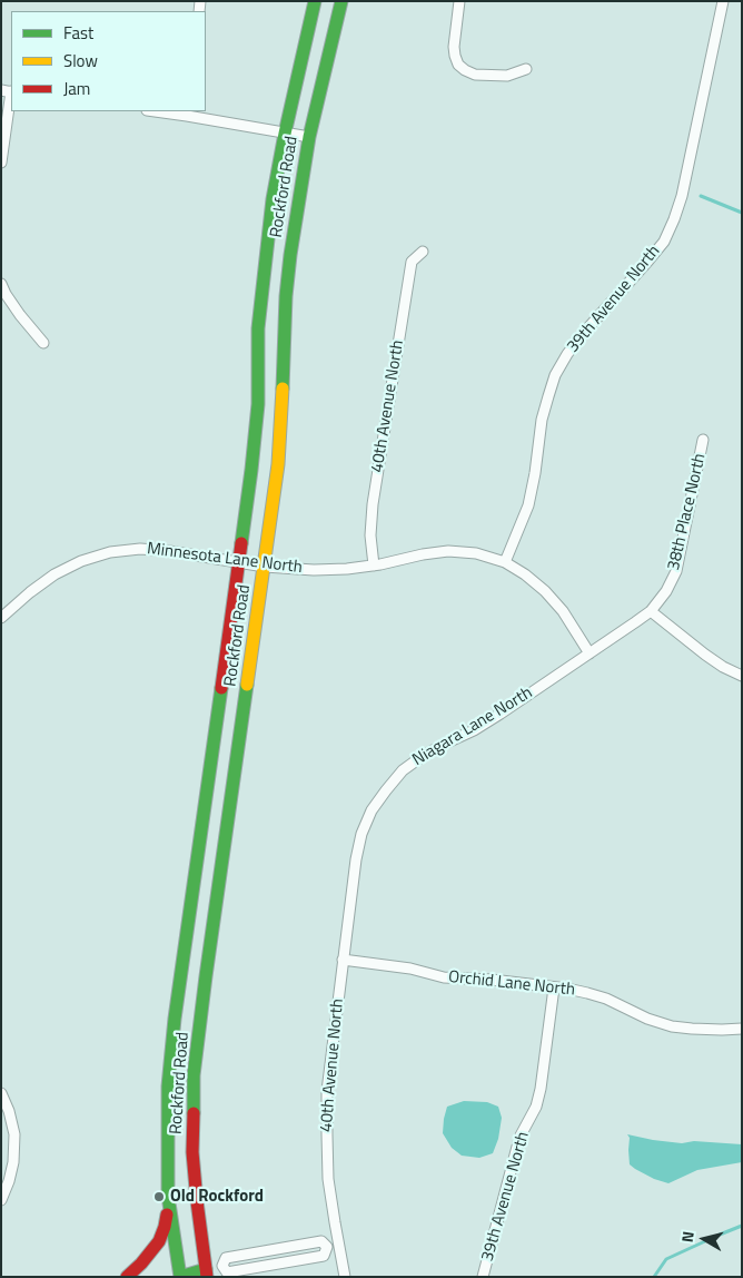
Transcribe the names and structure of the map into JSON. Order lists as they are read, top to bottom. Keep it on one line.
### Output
{"streets":{"main road":["Rockford Road"],"street":["39th Avenue North","40th Avenue North","38th Place North","Minnesota Lane North","Niagara Lane North","Orchid Lane North"]},"crossings":[["Rockford Road","Minnesota Lane North"],["39th Avenue North","Minnesota Lane North"],["39th Avenue North","Orchid Lane North"],["40th Avenue North","Minnesota Lane North"],["40th Avenue North","Niagara Lane North"],["40th Avenue North","Orchid Lane North"],["38th Place North","Niagara Lane North"],["Minnesota Lane North","Niagara Lane North"]],"places":["Old Rockford"],"legend":["Fast","Slow","Jam"],"north":"left"}
